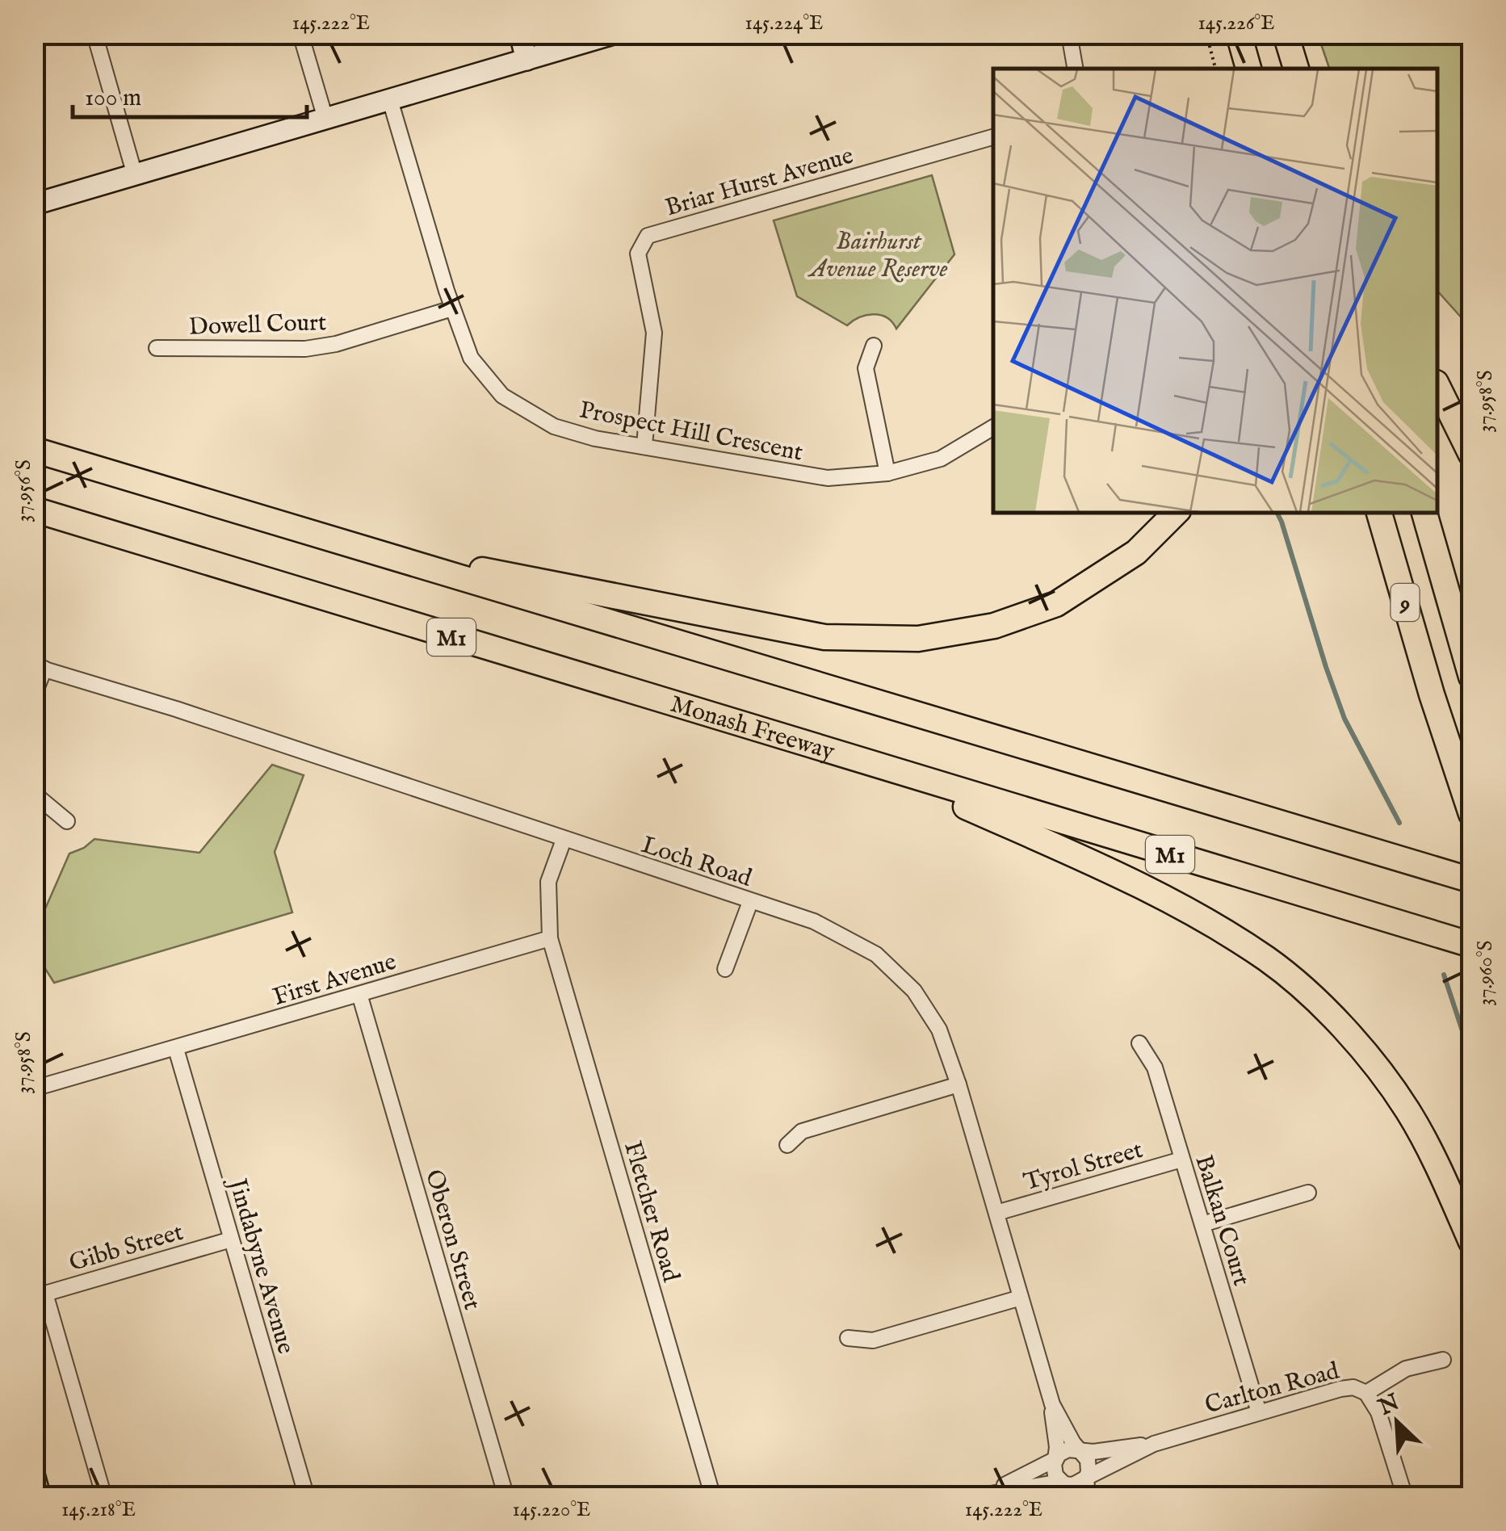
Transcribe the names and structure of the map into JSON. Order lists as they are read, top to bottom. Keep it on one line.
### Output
{"streets":{"highway":["9","M1","Monash Freeway"],"street":["Briar Hurst Avenue","Dowell Court","Prospect Hill Crescent","Loch Road","First Avenue","Tyrol Street","Fletcher Road","Balkan Court","Oberon Street","Gibb Street","Jindabyne Avenue","Carlton Road"]},"crossings":[["Briar Hurst Avenue","Prospect Hill Crescent"],["Dowell Court","Prospect Hill Crescent"],["Loch Road","Tyrol Street"],["Loch Road","Carlton Road"],["First Avenue","Fletcher Road"],["First Avenue","Oberon Street"],["First Avenue","Jindabyne Avenue"],["Tyrol Street","Balkan Court"],["Balkan Court","Carlton Road"],["Gibb Street","Jindabyne Avenue"]],"parks":["Bairhurst Avenue Reserve"],"scale_bar":"100 m","north":"top left","coordinates":["145.222°E","145.224°E","145.226°E","37.958°S","37.956°S","37.960°S","145.218°E","145.220°E"]}
